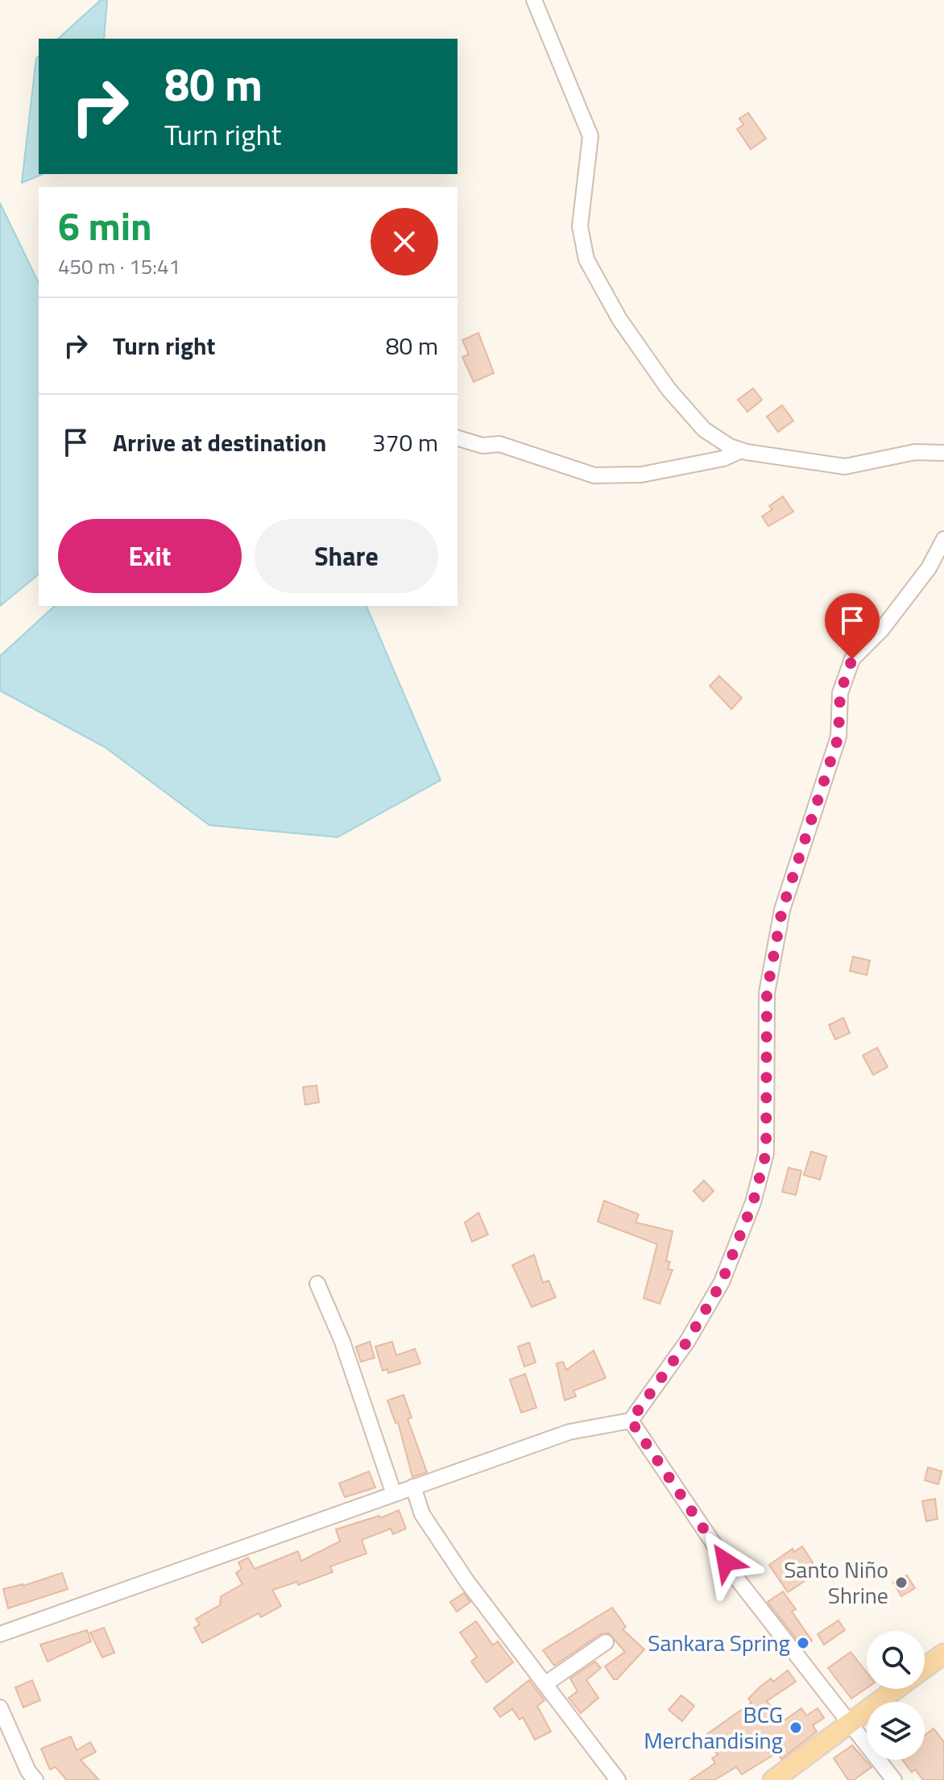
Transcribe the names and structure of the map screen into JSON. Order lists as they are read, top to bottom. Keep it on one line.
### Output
{"places":["Santo Niño Shrine","Sankara Spring","BCG Merchandising"],"page":{"turn":["80 m","Turn right"],"heading":["6 min","450 m · 15:41"],"list":[{"name":"Turn right","value":"80 m"},{"name":"Arrive at destination","value":"370 m"}],"buttons":["Exit","Share"]}}
